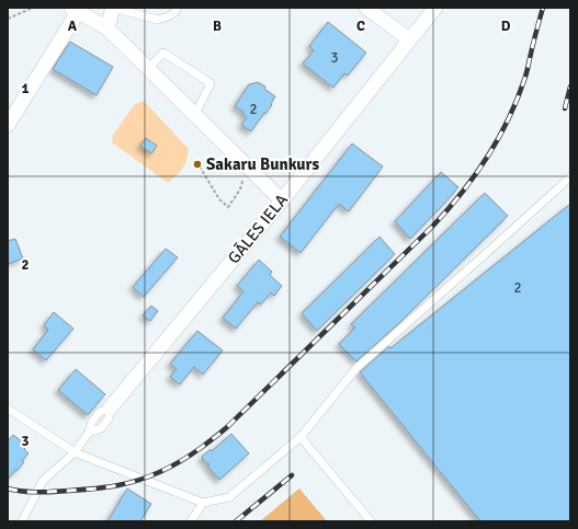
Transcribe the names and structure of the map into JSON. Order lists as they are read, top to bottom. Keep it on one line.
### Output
{"streets":{"street":["GĀLES IELA"]},"places":["Sakaru Bunkurs"],"house_numbers":["3","2","2"],"grid":{"columns":["A","B","C","D"],"rows":["1","2","3"]}}
